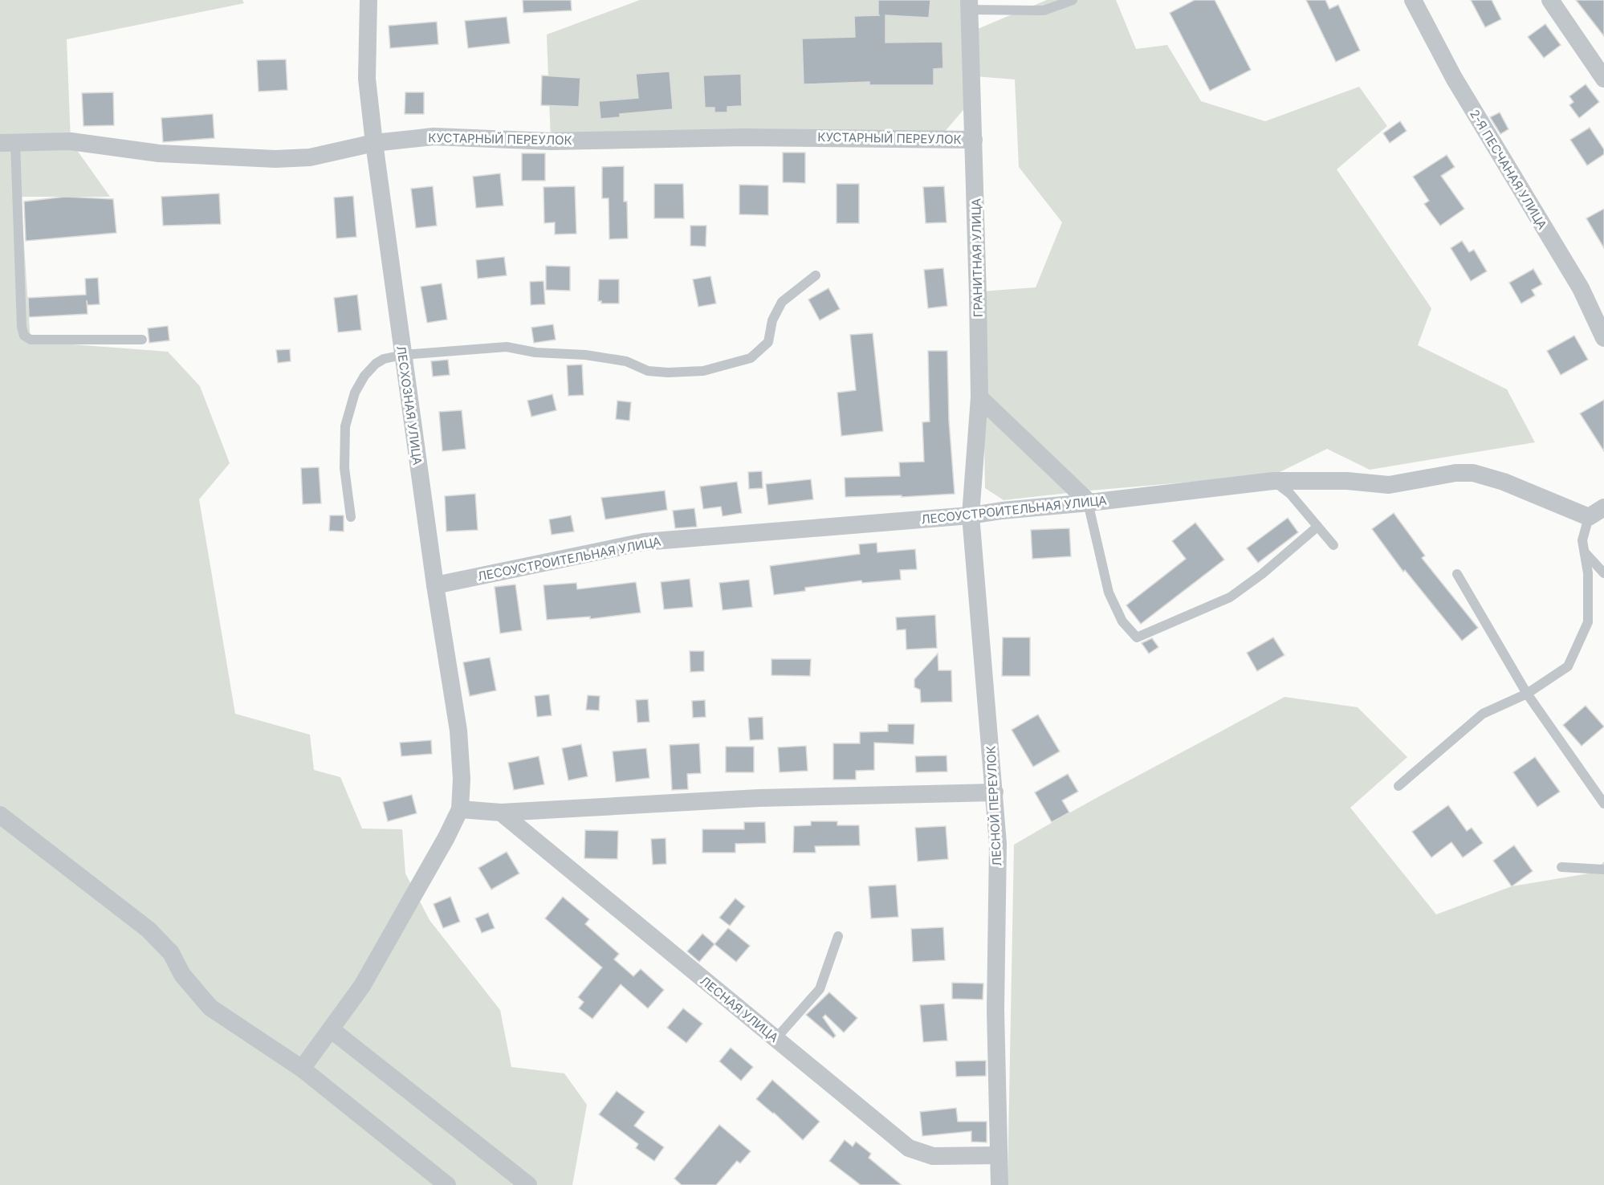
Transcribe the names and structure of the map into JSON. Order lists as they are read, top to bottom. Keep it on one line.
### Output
{"streets":{"street":["КУСТАРНЫЙ ПЕРЕУЛОК","2-Я ПЕСЧАНАЯ УЛИЦА","ГРАНИТНАЯ УЛИЦА","ЛЕСХОЗНАЯ УЛИЦА","ЛЕСОУСТРОИТЕЛЬНАЯ УЛИЦА","ЛЕСНОЙ ПЕРЕУЛОК","ЛЕСНАЯ УЛИЦА"]},"crossings":[["КУСТАРНЫЙ ПЕРЕУЛОК","ГРАНИТНАЯ УЛИЦА"],["КУСТАРНЫЙ ПЕРЕУЛОК","ЛЕСХОЗНАЯ УЛИЦА"],["ГРАНИТНАЯ УЛИЦА","ЛЕСОУСТРОИТЕЛЬНАЯ УЛИЦА"],["ГРАНИТНАЯ УЛИЦА","ЛЕСНОЙ ПЕРЕУЛОК"],["ЛЕСХОЗНАЯ УЛИЦА","ЛЕСОУСТРОИТЕЛЬНАЯ УЛИЦА"],["ЛЕСОУСТРОИТЕЛЬНАЯ УЛИЦА","ЛЕСНОЙ ПЕРЕУЛОК"],["ЛЕСНОЙ ПЕРЕУЛОК","ЛЕСНАЯ УЛИЦА"]]}
